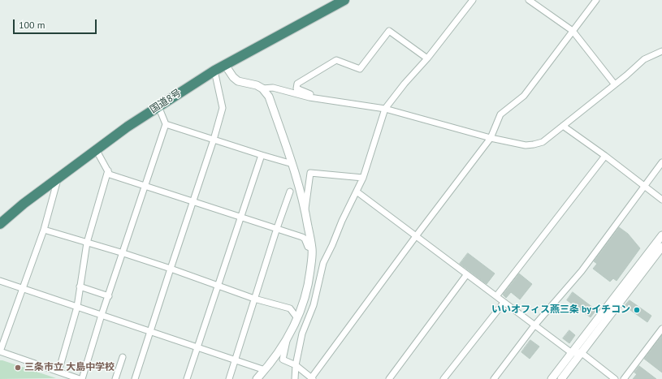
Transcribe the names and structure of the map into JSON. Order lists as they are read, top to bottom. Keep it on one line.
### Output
{"streets":{"highway":["国道8号"]},"places":["いいオフィス燕三条 byイチコン","三条市立 大島中学校"],"scale_bar":"100 m"}
